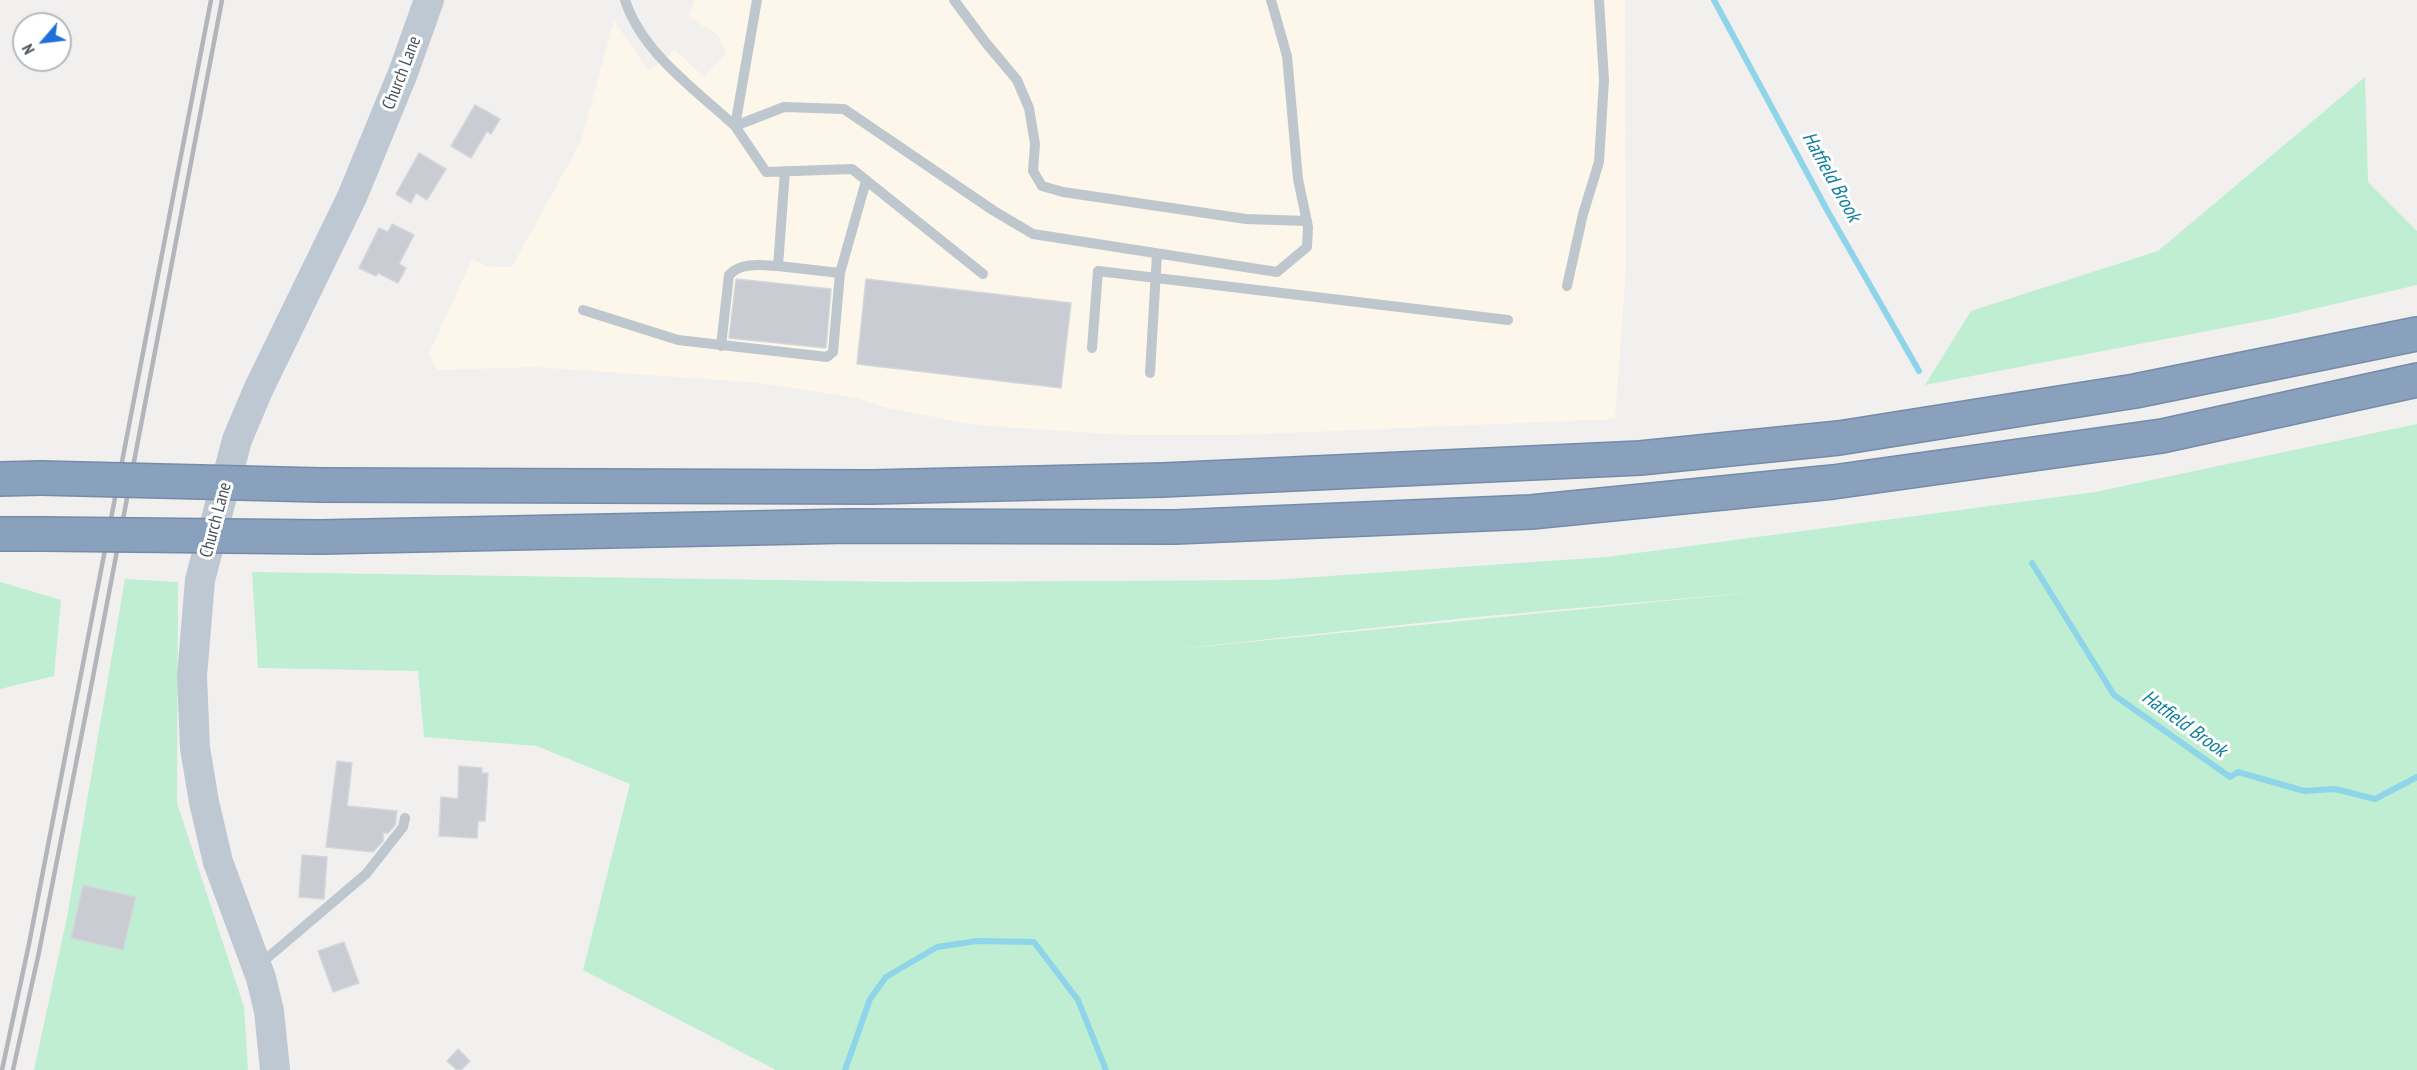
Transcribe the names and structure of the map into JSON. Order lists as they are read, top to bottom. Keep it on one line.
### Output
{"streets":{"street":["Church Lane"]},"water":["Hatfield Brook"],"north":"bottom left"}
